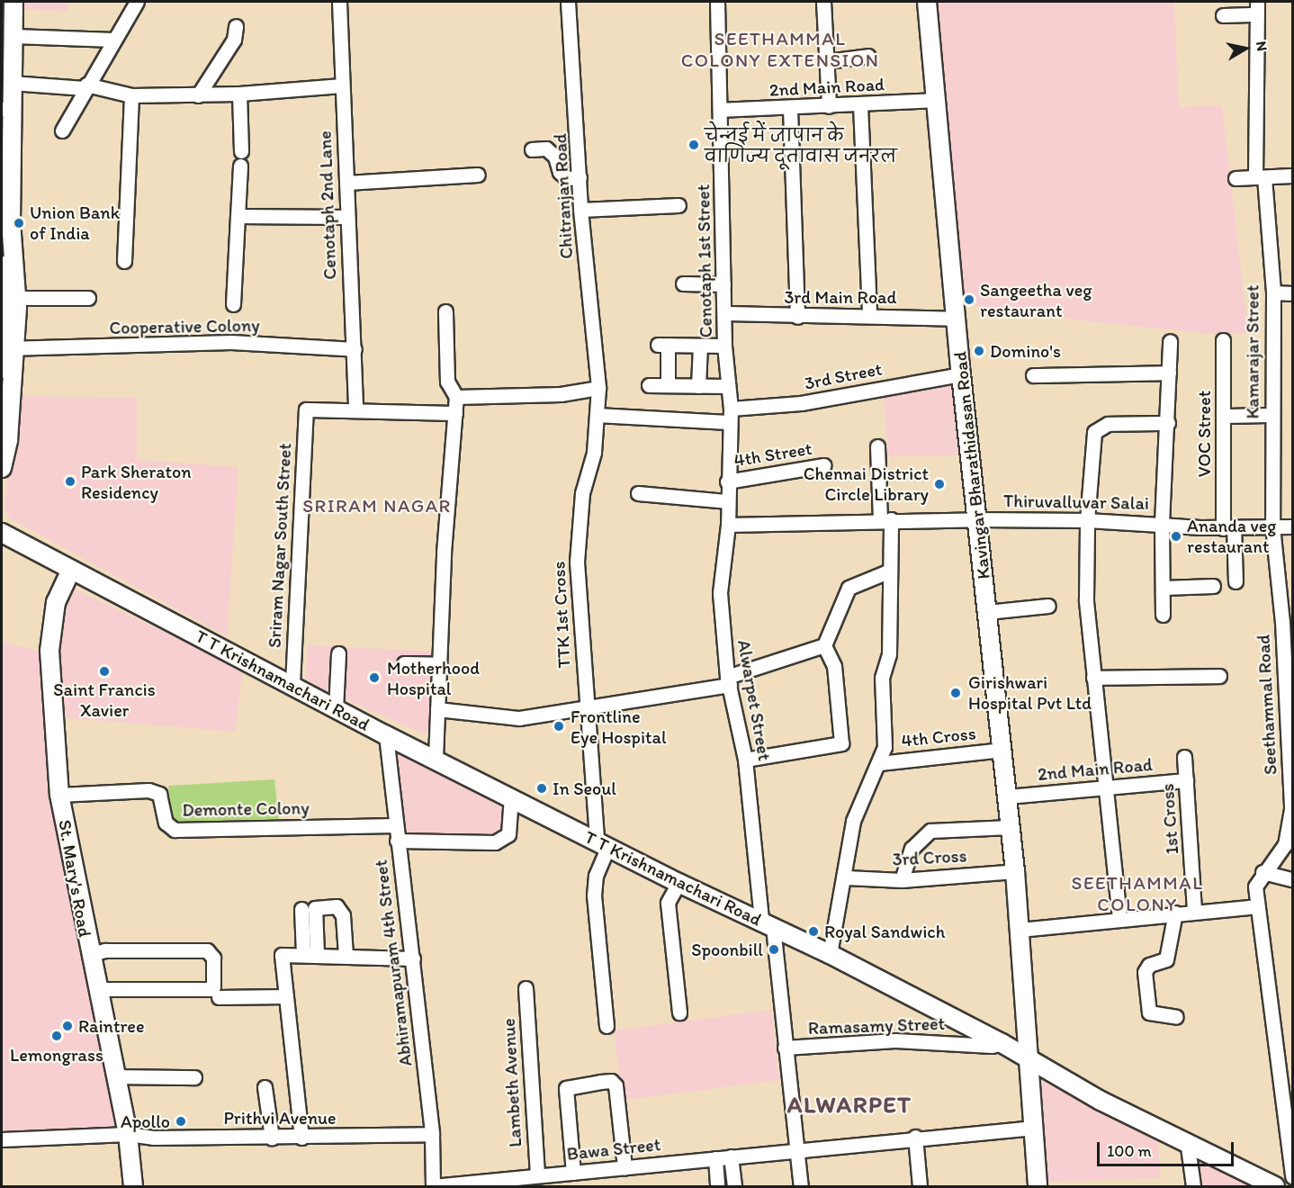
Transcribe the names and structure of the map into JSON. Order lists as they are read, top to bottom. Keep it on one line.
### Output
{"streets":{"main road":["Kavingar Bharathidasan Road","T T Krishnamachari Road","St. Mary's Road"],"street":["2nd Main Road","Chitranjan Road","Cenotaph 2nd Lane","Cenotaph 1st Street","3rd Main Road","Cooperative Colony","Kamarajar Street","3rd Street","VOC Street","4th Street","Thiruvalluvar Salai","Sriram Nagar South Street","TTK 1st Cross","Alwarpet Street","Seethammal Road","4th Cross","Demonte Colony","1st Cross","3rd Cross","Abhiramapuram 4th Street","Ramasamy Street","Lambeth Avenue","Prithvi Avenue","Bawa Street"]},"crossings":[["2nd Main Road","Cenotaph 1st Street"],["2nd Main Road","Kavingar Bharathidasan Road"],["2nd Main Road","1st Cross"],["Chitranjan Road","TTK 1st Cross"],["Cenotaph 2nd Lane","Cooperative Colony"],["Cenotaph 2nd Lane","Sriram Nagar South Street"],["Cenotaph 1st Street","3rd Main Road"],["Cenotaph 1st Street","3rd Street"],["Cenotaph 1st Street","Alwarpet Street"],["3rd Main Road","Kavingar Bharathidasan Road"],["Kamarajar Street","Thiruvalluvar Salai"],["Kamarajar Street","Seethammal Road"],["3rd Street","Kavingar Bharathidasan Road"],["3rd Street","TTK 1st Cross"],["3rd Street","Alwarpet Street"],["VOC Street","Thiruvalluvar Salai"],["4th Street","Alwarpet Street"],["Kavingar Bharathidasan Road","Thiruvalluvar Salai"],["Kavingar Bharathidasan Road","T T Krishnamachari Road"],["Kavingar Bharathidasan Road","4th Cross"],["Kavingar Bharathidasan Road","3rd Cross"],["Kavingar Bharathidasan Road","Bawa Street"],["Thiruvalluvar Salai","Alwarpet Street"],["Thiruvalluvar Salai","Seethammal Road"],["Sriram Nagar South Street","T T Krishnamachari Road"],["TTK 1st Cross","T T Krishnamachari Road"],["T T Krishnamachari Road","Alwarpet Street"],["T T Krishnamachari Road","St. Mary's Road"],["T T Krishnamachari Road","Abhiramapuram 4th Street"],["T T Krishnamachari Road","Ramasamy Street"],["Alwarpet Street","Ramasamy Street"],["Alwarpet Street","Bawa Street"],["Demonte Colony","St. Mary's Road"],["Demonte Colony","Abhiramapuram 4th Street"],["St. Mary's Road","Prithvi Avenue"],["Abhiramapuram 4th Street","Prithvi Avenue"],["Abhiramapuram 4th Street","Bawa Street"],["Lambeth Avenue","Bawa Street"]],"districts":["SEETHAMMAL COLONY EXTENSION","SRIRAM NAGAR","SEETHAMMAL COLONY","ALWARPET"],"places":["चेन्नई में जापान के वाणिज्य दूतावास जनरल","Union Bank of India","Sangeetha veg restaurant","Domino's","Park Sheraton Residency","Chennai District Circle Library","Ananda veg restaurant","Saint Francis Xavier","Motherhood Hospital","Girishwari Hospital Pvt Ltd","Frontline Eye Hospital","In Seoul","Royal Sandwich","Spoonbill","Raintree","Lemongrass","Apollo"],"scale_bar":"100 m","north":"right"}
